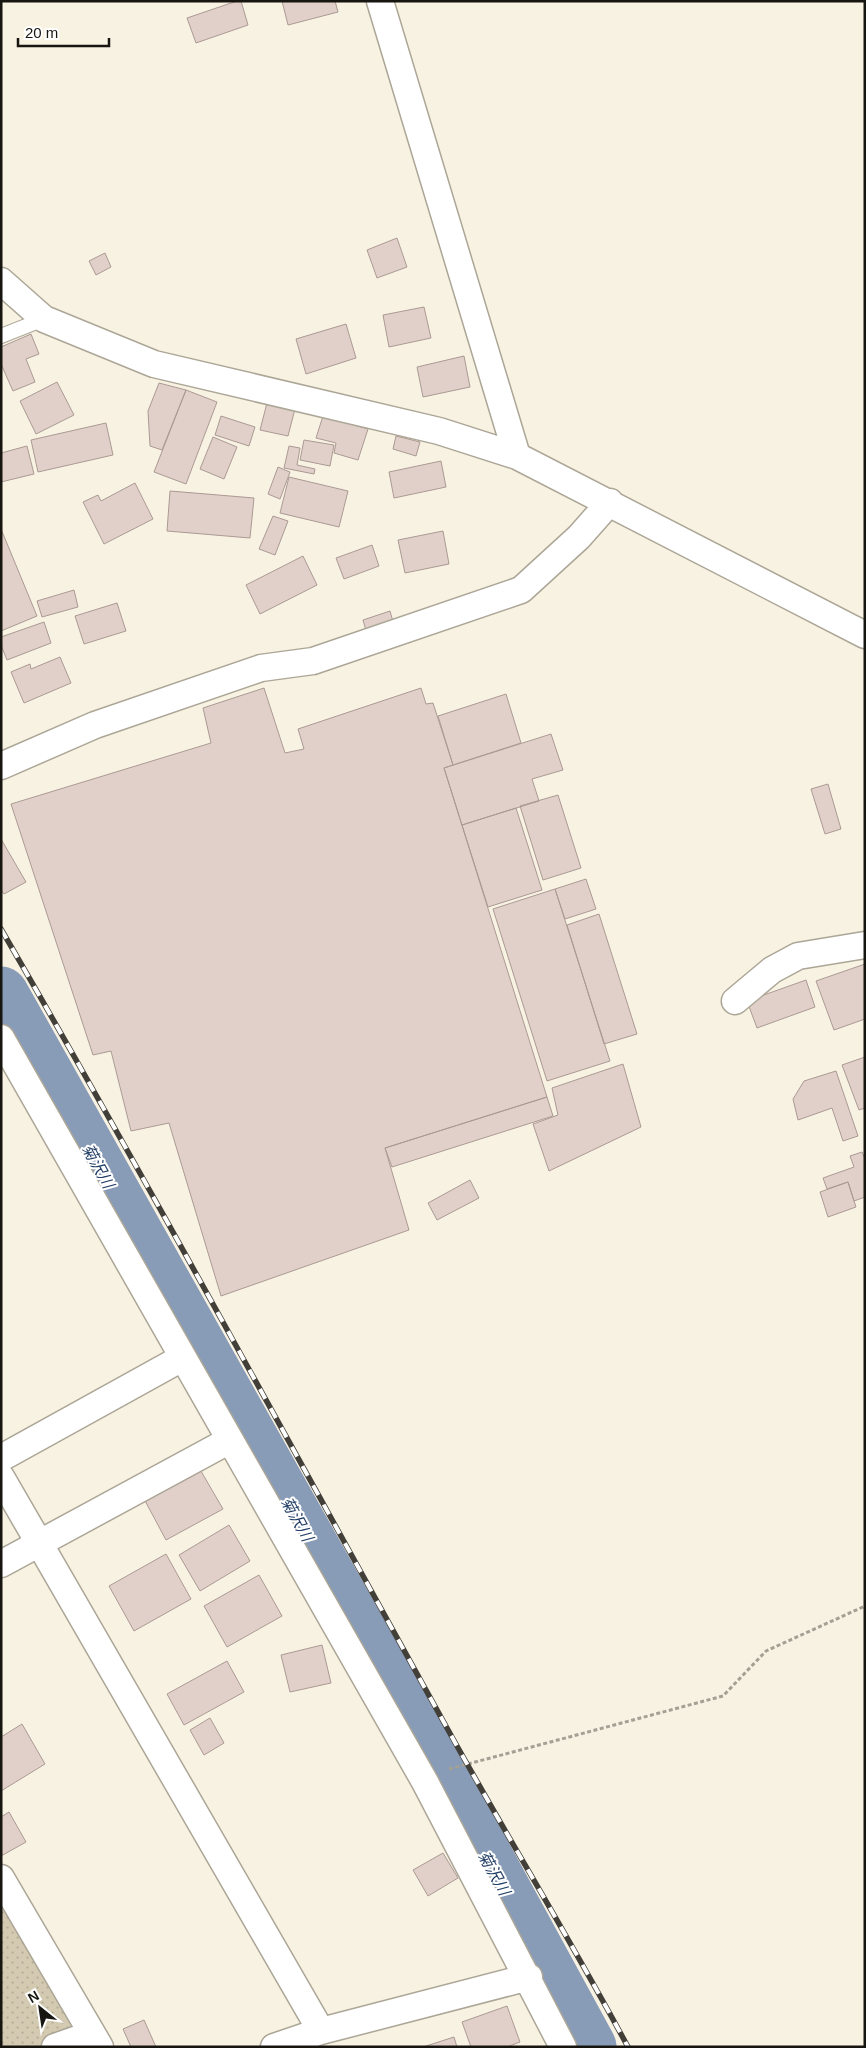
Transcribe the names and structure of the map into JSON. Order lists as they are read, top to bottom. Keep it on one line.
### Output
{"water":["菊沢川"],"scale_bar":"20 m","north":"top left"}
